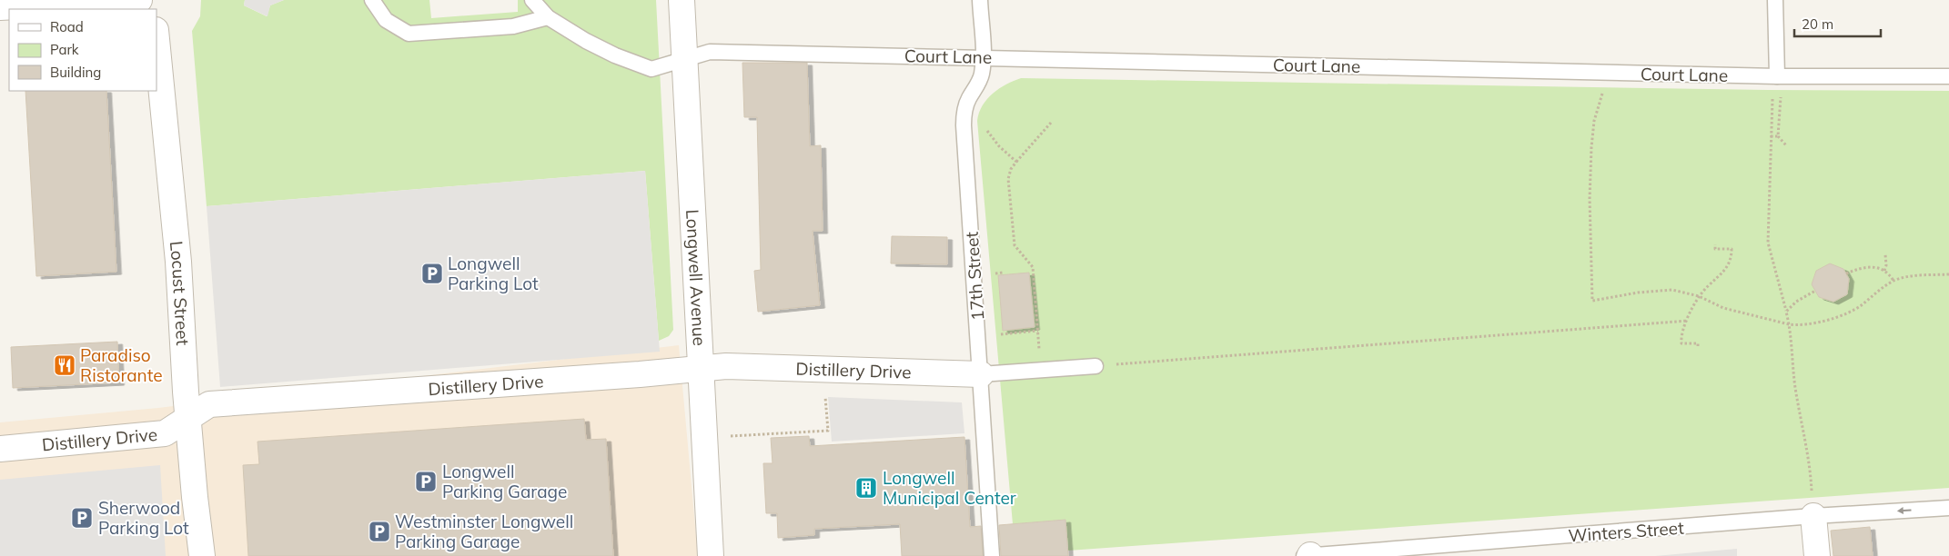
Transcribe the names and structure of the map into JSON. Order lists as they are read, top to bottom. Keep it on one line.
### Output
{"streets":{"street":["Longwell Avenue","Locust Street","Distillery Drive"],"lane":["Court Lane","17th Street","Winters Street"]},"crossings":[["Court Lane","17th Street"],["Court Lane","Longwell Avenue"],["17th Street","Distillery Drive"],["Longwell Avenue","Distillery Drive"],["Locust Street","Distillery Drive"]],"places":{"parking":["Longwell Parking Lot","Longwell Parking Garage","Sherwood Parking Lot","Westminster Longwell Parking Garage"],"restaurant":["Paradiso Ristorante"],"building":["Longwell Municipal Center"]},"legend":["Road","Park","Building"],"scale_bar":"20 m"}
